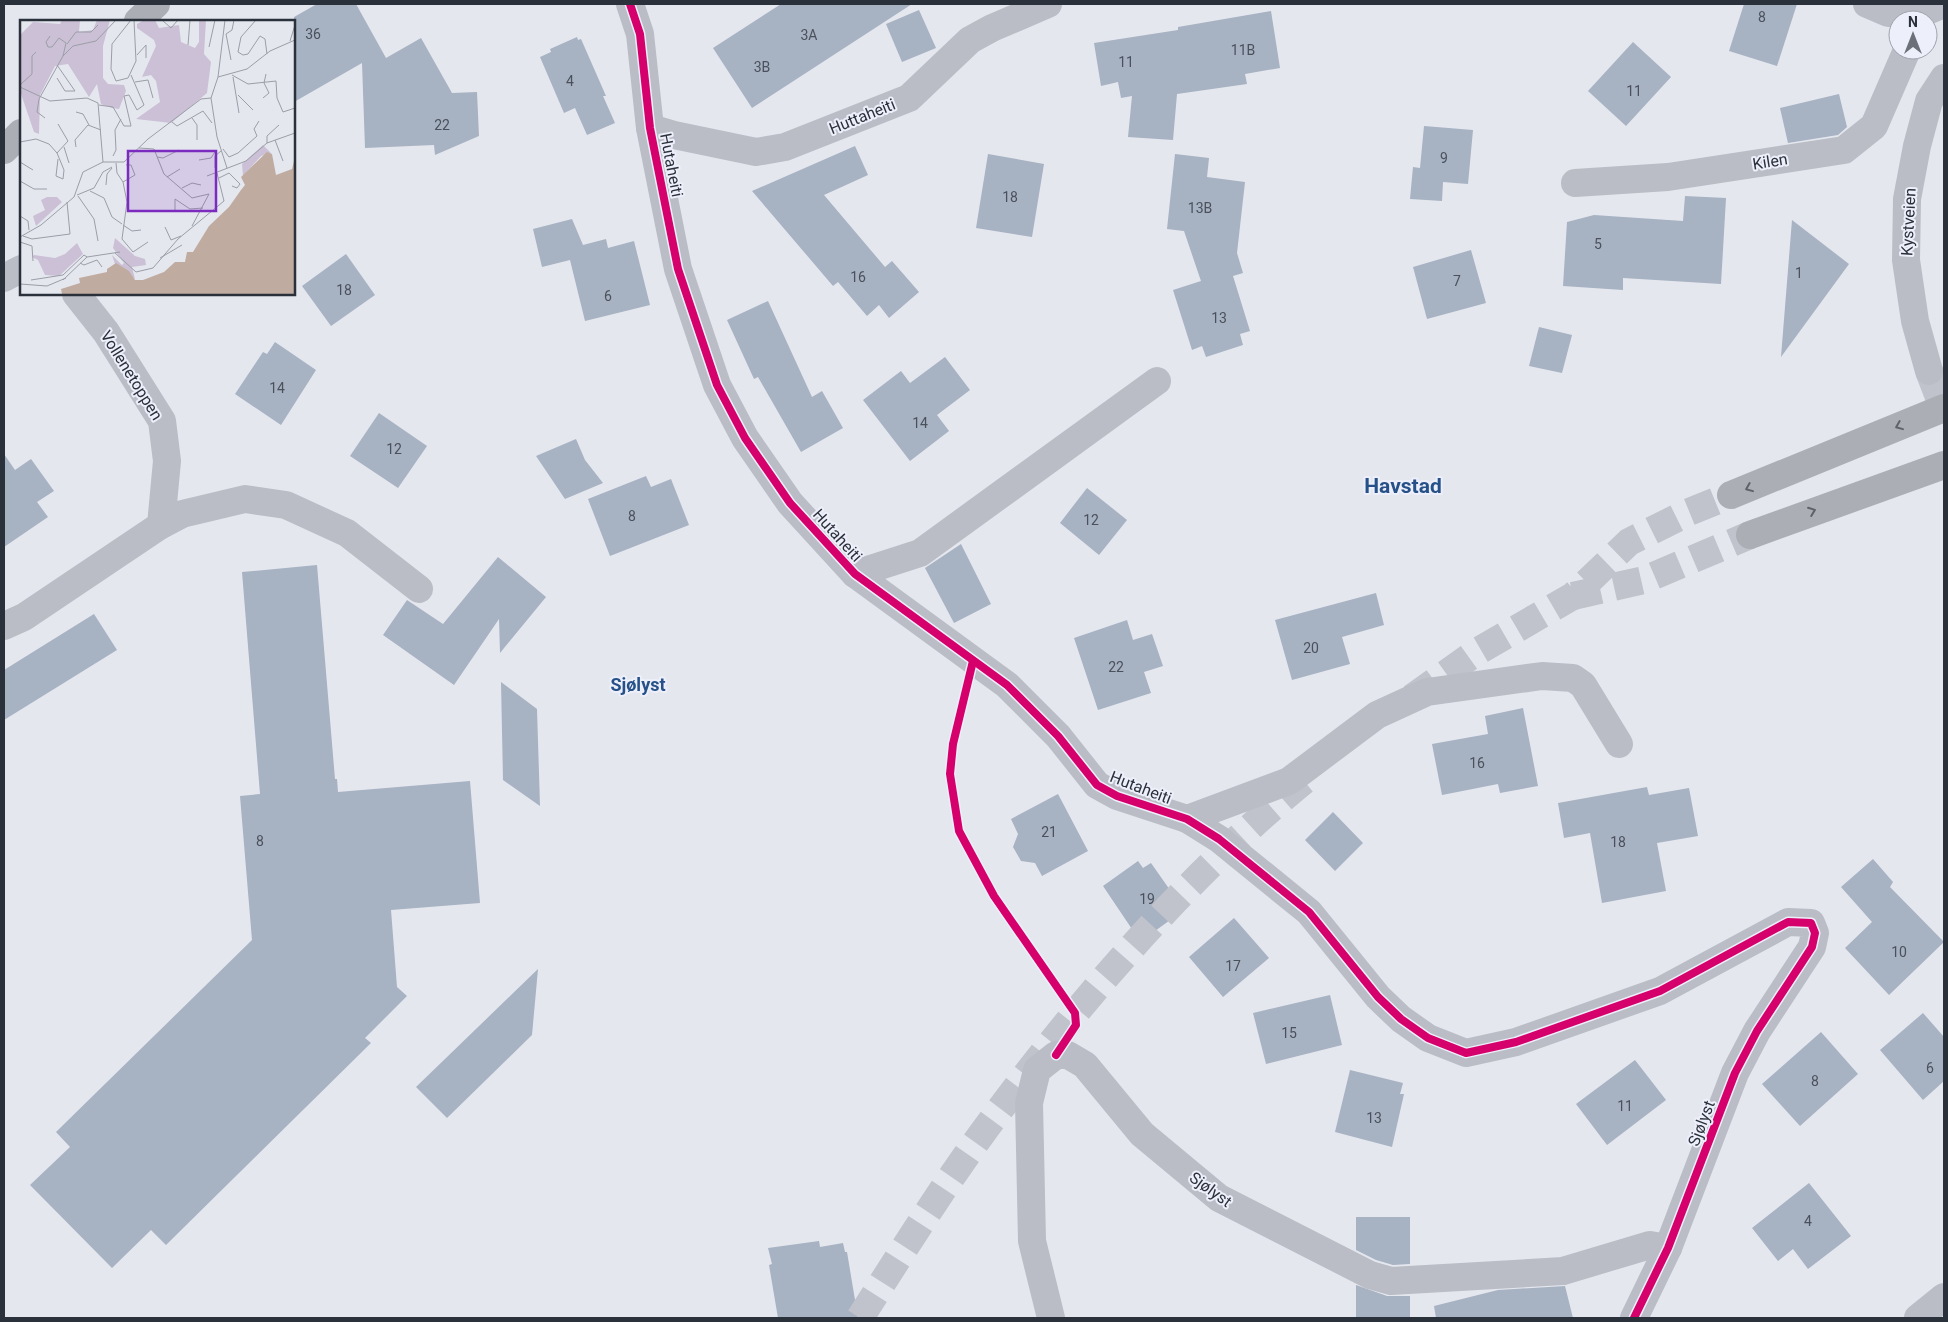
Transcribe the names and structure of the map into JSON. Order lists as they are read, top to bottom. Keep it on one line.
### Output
{"streets":{"street":["Huttaheiti","Kilen","Hutaheiti","Kystveien","Vollenetoppen","Sjølyst"]},"crossings":[["Huttaheiti","Hutaheiti"],["Hutaheiti","Sjølyst"]],"districts":["Havstad","Sjølyst"],"house_numbers":["8","36","3A","11B","11","3B","4","11","22","9","18","13B","5","1","16","7","18","6","13","14","14","12","8","12","20","22","16","21","8","18","19","10","17","15","6","8","11","13","4"],"north":"top"}
